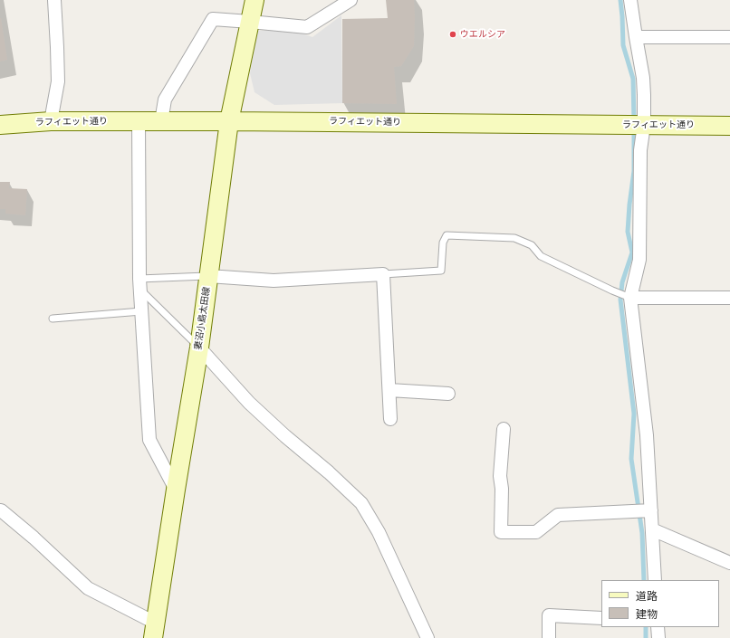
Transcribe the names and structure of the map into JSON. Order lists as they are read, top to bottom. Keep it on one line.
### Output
{"streets":{"street":["ラフィエット通り","妻沼小島太田線"]},"crossings":[["ラフィエット通り","妻沼小島太田線"]],"places":["ウエルシア"],"legend":["道路","建物"]}
